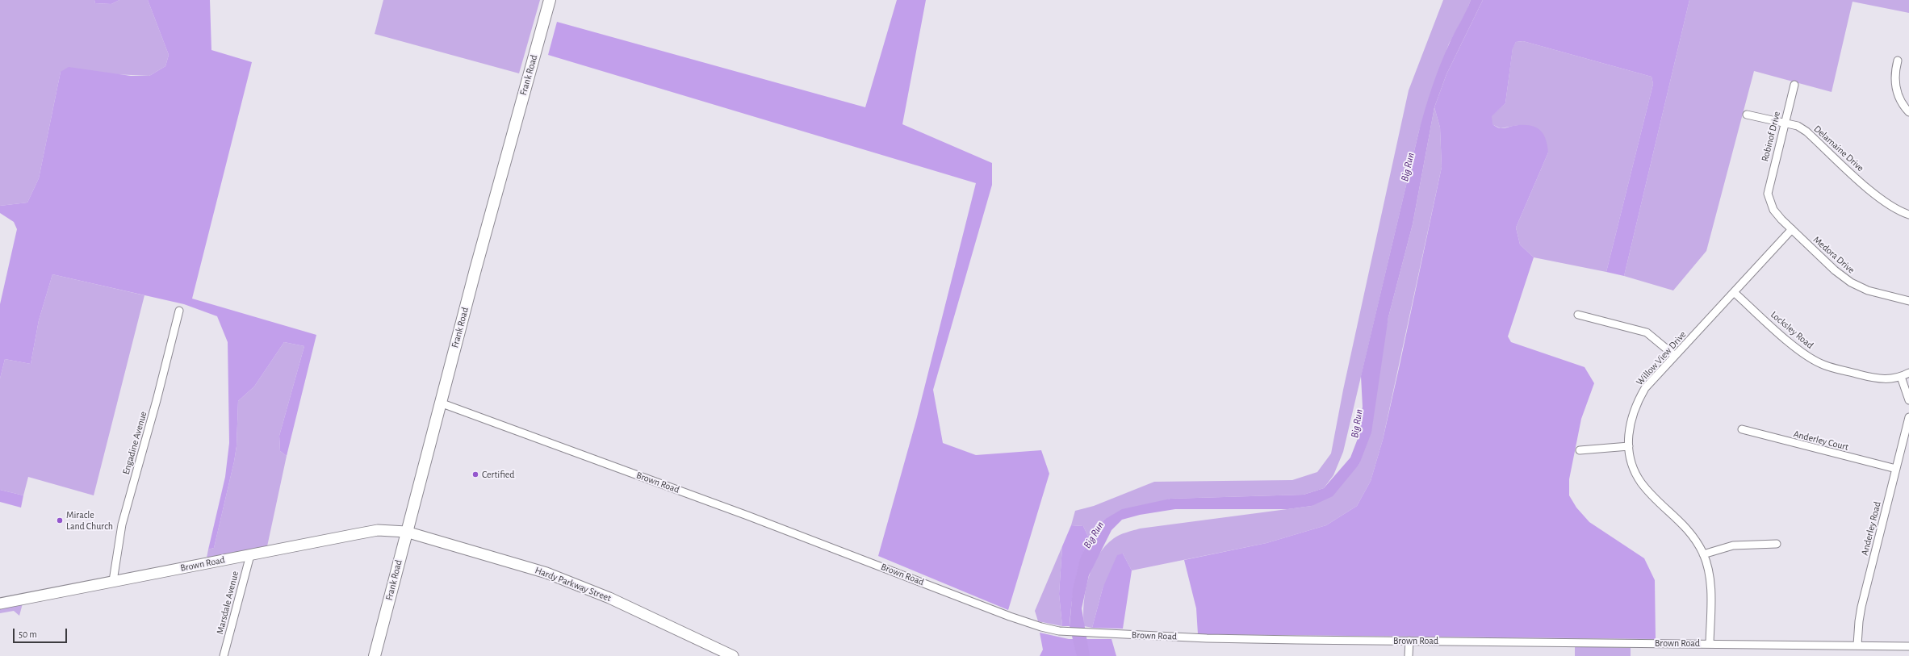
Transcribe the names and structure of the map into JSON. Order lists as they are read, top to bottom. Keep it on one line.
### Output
{"streets":{"main road":["Frank Road","Brown Road","Hardy Parkway Street"],"street":["Robinof Drive","Delamaine Drive","Medora Drive","Locksley Road","Willow View Drive","Anderley Court","Engadine Avenue","Anderley Road","Marsdale Avenue"]},"crossings":[["Frank Road","Brown Road"],["Frank Road","Hardy Parkway Street"],["Robinof Drive","Delamaine Drive"],["Robinof Drive","Medora Drive"],["Medora Drive","Willow View Drive"],["Locksley Road","Willow View Drive"],["Willow View Drive","Brown Road"],["Anderley Court","Anderley Road"],["Engadine Avenue","Brown Road"],["Brown Road","Anderley Road"],["Brown Road","Hardy Parkway Street"],["Brown Road","Marsdale Avenue"]],"water":["Big Run"],"places":["Certified","Miracle Land Church"],"scale_bar":"50 m"}
